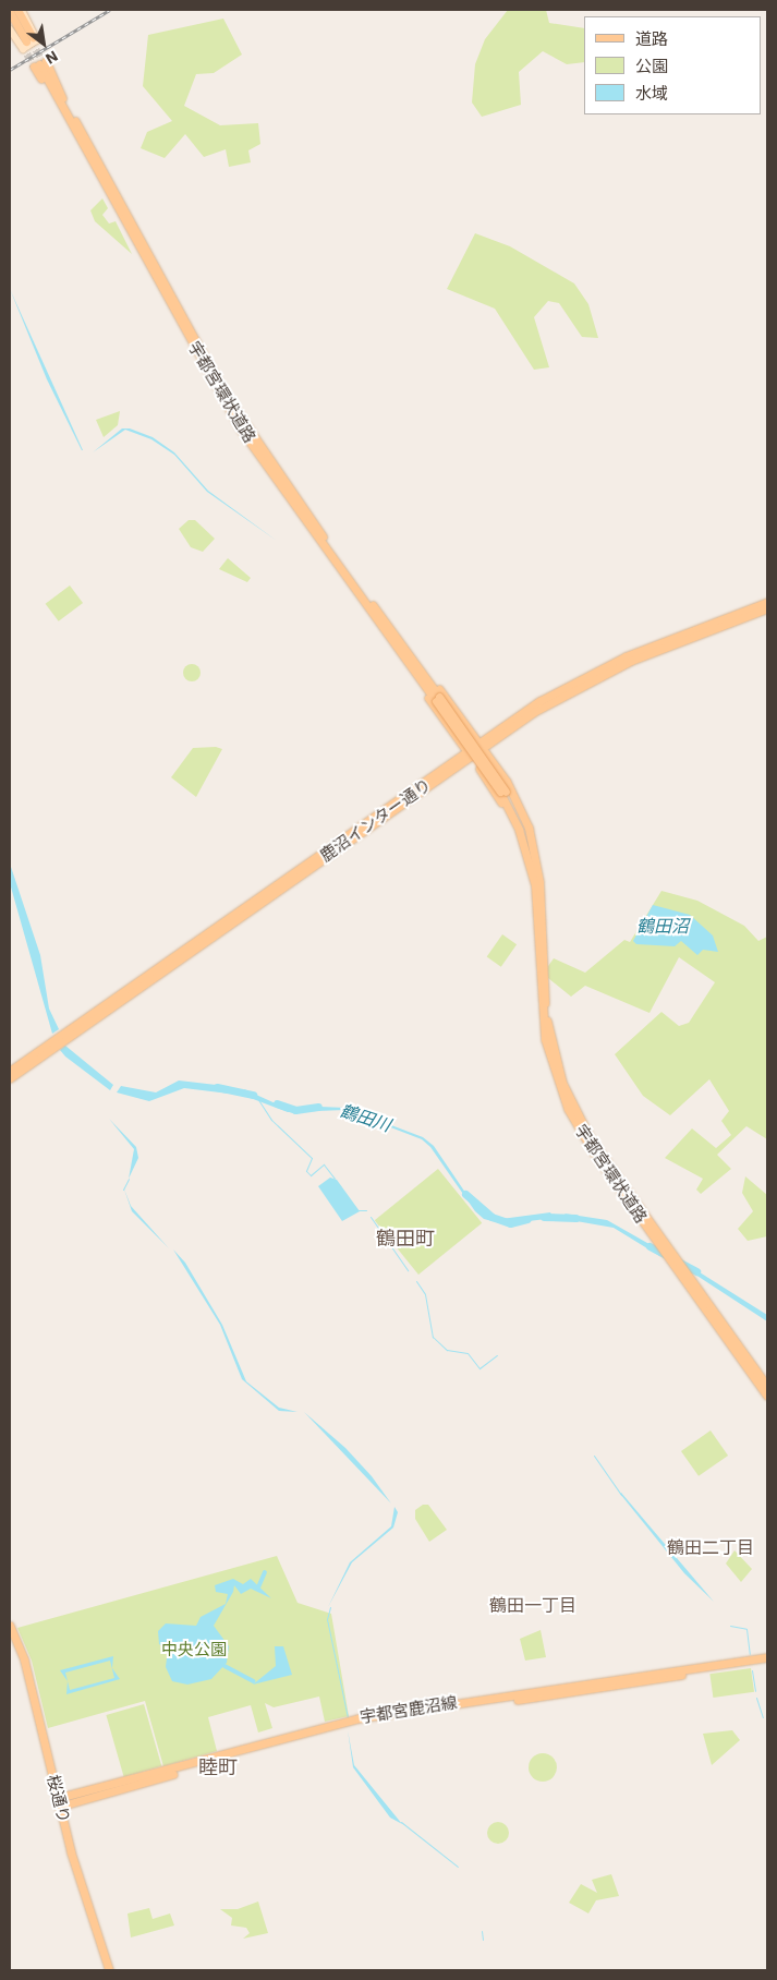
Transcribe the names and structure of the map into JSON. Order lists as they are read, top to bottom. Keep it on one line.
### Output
{"streets":{"main road":["宇都宮環状道路","鹿沼インター通り","宇都宮鹿沼線","桜通り"]},"crossings":[["宇都宮鹿沼線","桜通り"]],"districts":["鶴田町","鶴田二丁目","鶴田一丁目","睦町"],"water":["鶴田沼","鶴田川"],"parks":["中央公園"],"legend":["道路","公園","水域"],"north":"bottom right"}
